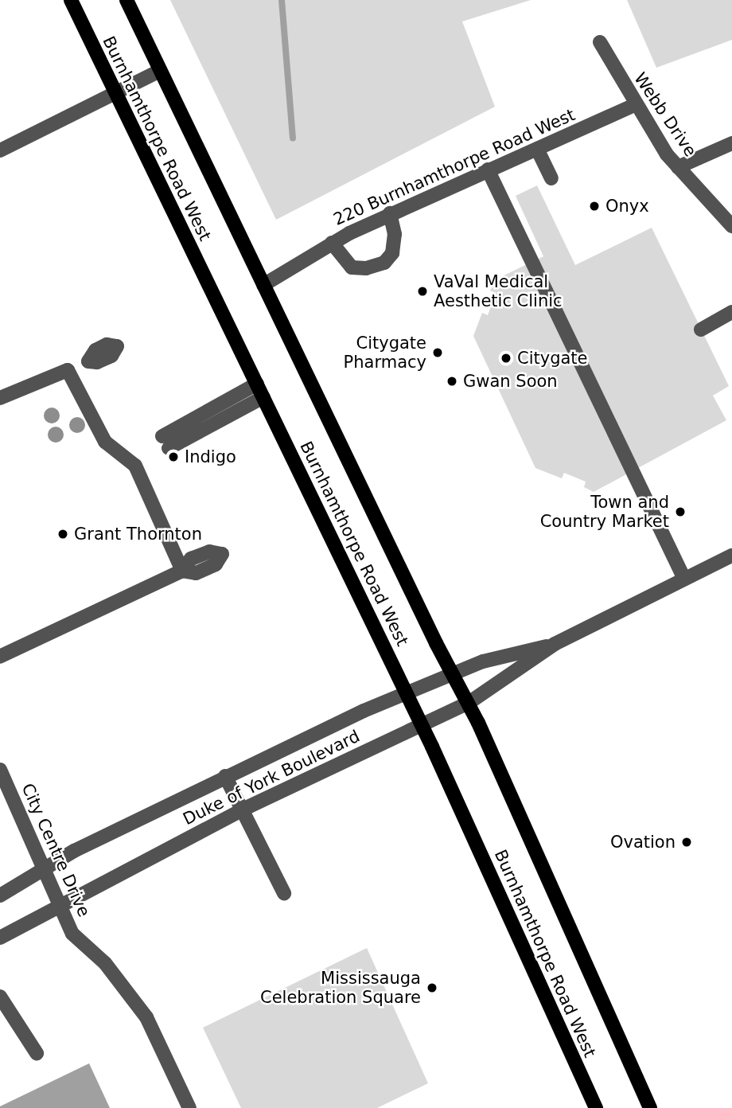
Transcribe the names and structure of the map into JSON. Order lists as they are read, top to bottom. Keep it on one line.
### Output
{"streets":{"main road":["Burnhamthorpe Road West"],"street":["Webb Drive","220 Burnhamthorpe Road West","Duke of York Boulevard","City Centre Drive"]},"crossings":[["Webb Drive","220 Burnhamthorpe Road West"],["Burnhamthorpe Road West","220 Burnhamthorpe Road West"],["Burnhamthorpe Road West","Duke of York Boulevard"],["Duke of York Boulevard","City Centre Drive"]],"places":["Onyx","VaVal Medical Aesthetic Clinic","Citygate Pharmacy","Citygate","Gwan Soon","Indigo","Town and Country Market","Grant Thornton","Ovation","Mississauga Celebration Square"]}
